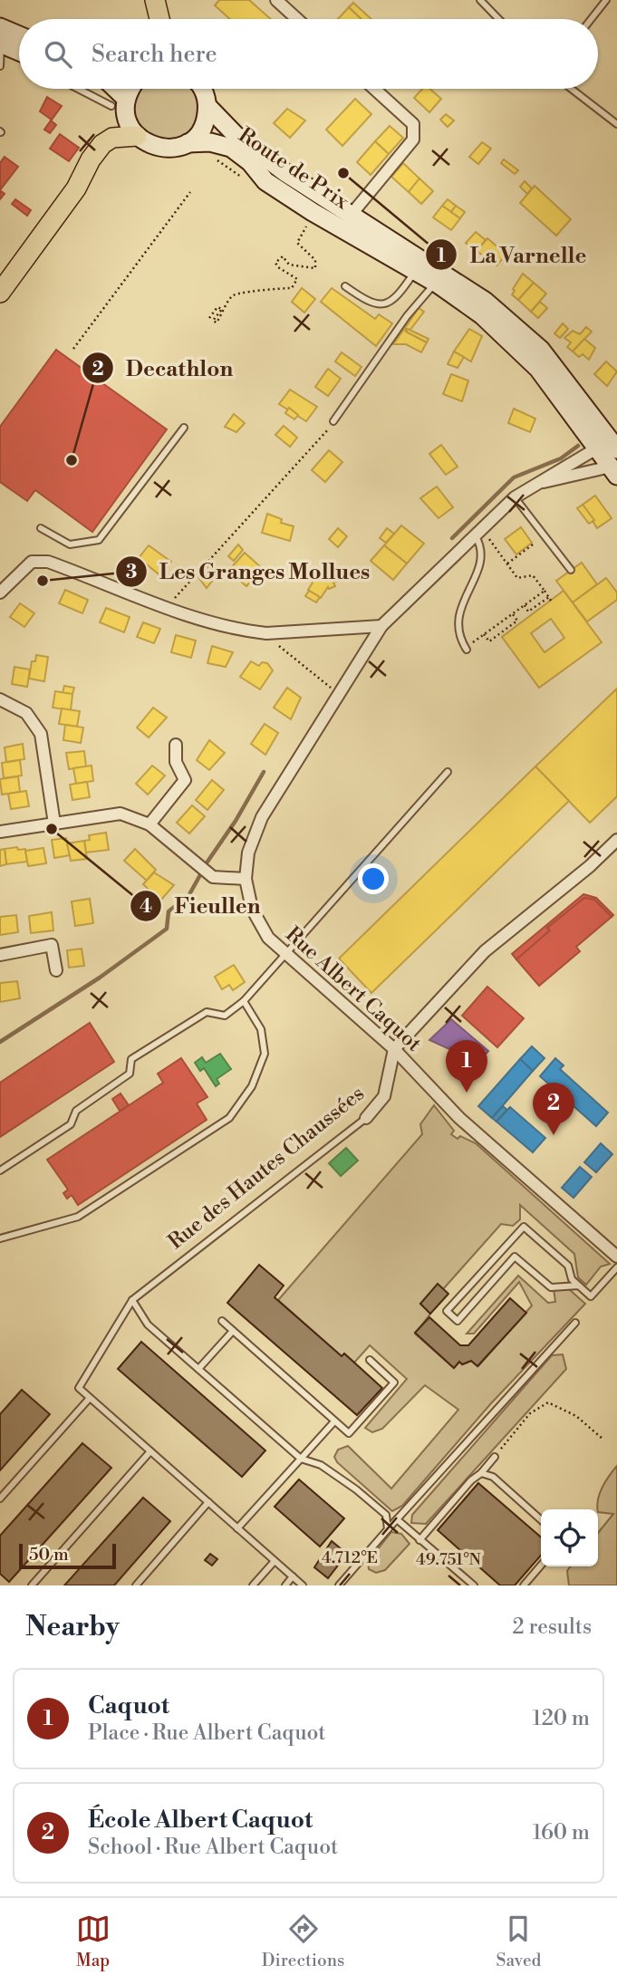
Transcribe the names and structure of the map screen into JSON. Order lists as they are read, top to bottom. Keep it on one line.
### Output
{"streets":{"main road":["Route de Prix"],"street":["Rue Albert Caquot","Rue des Hautes Chaussées"]},"crossings":[["Route de Prix","Rue Albert Caquot"],["Rue Albert Caquot","Rue des Hautes Chaussées"]],"places":["La Varnelle","Decathlon","Les Granges Mollues","Fieullen"],"scale_bar":"50 m","page":{"search":"Search here","pins":["1","2"],"scale":"50 m","heading":["Nearby","2 results"],"list":[{"mark":"1","name":"Caquot","note":"Place · Rue Albert Caquot","value":"120 m"},{"mark":"2","name":"École Albert Caquot","note":"School · Rue Albert Caquot","value":"160 m"}],"nav":["Map","Directions","Saved"]},"coordinates":["4.712°E","49.751°N"]}
